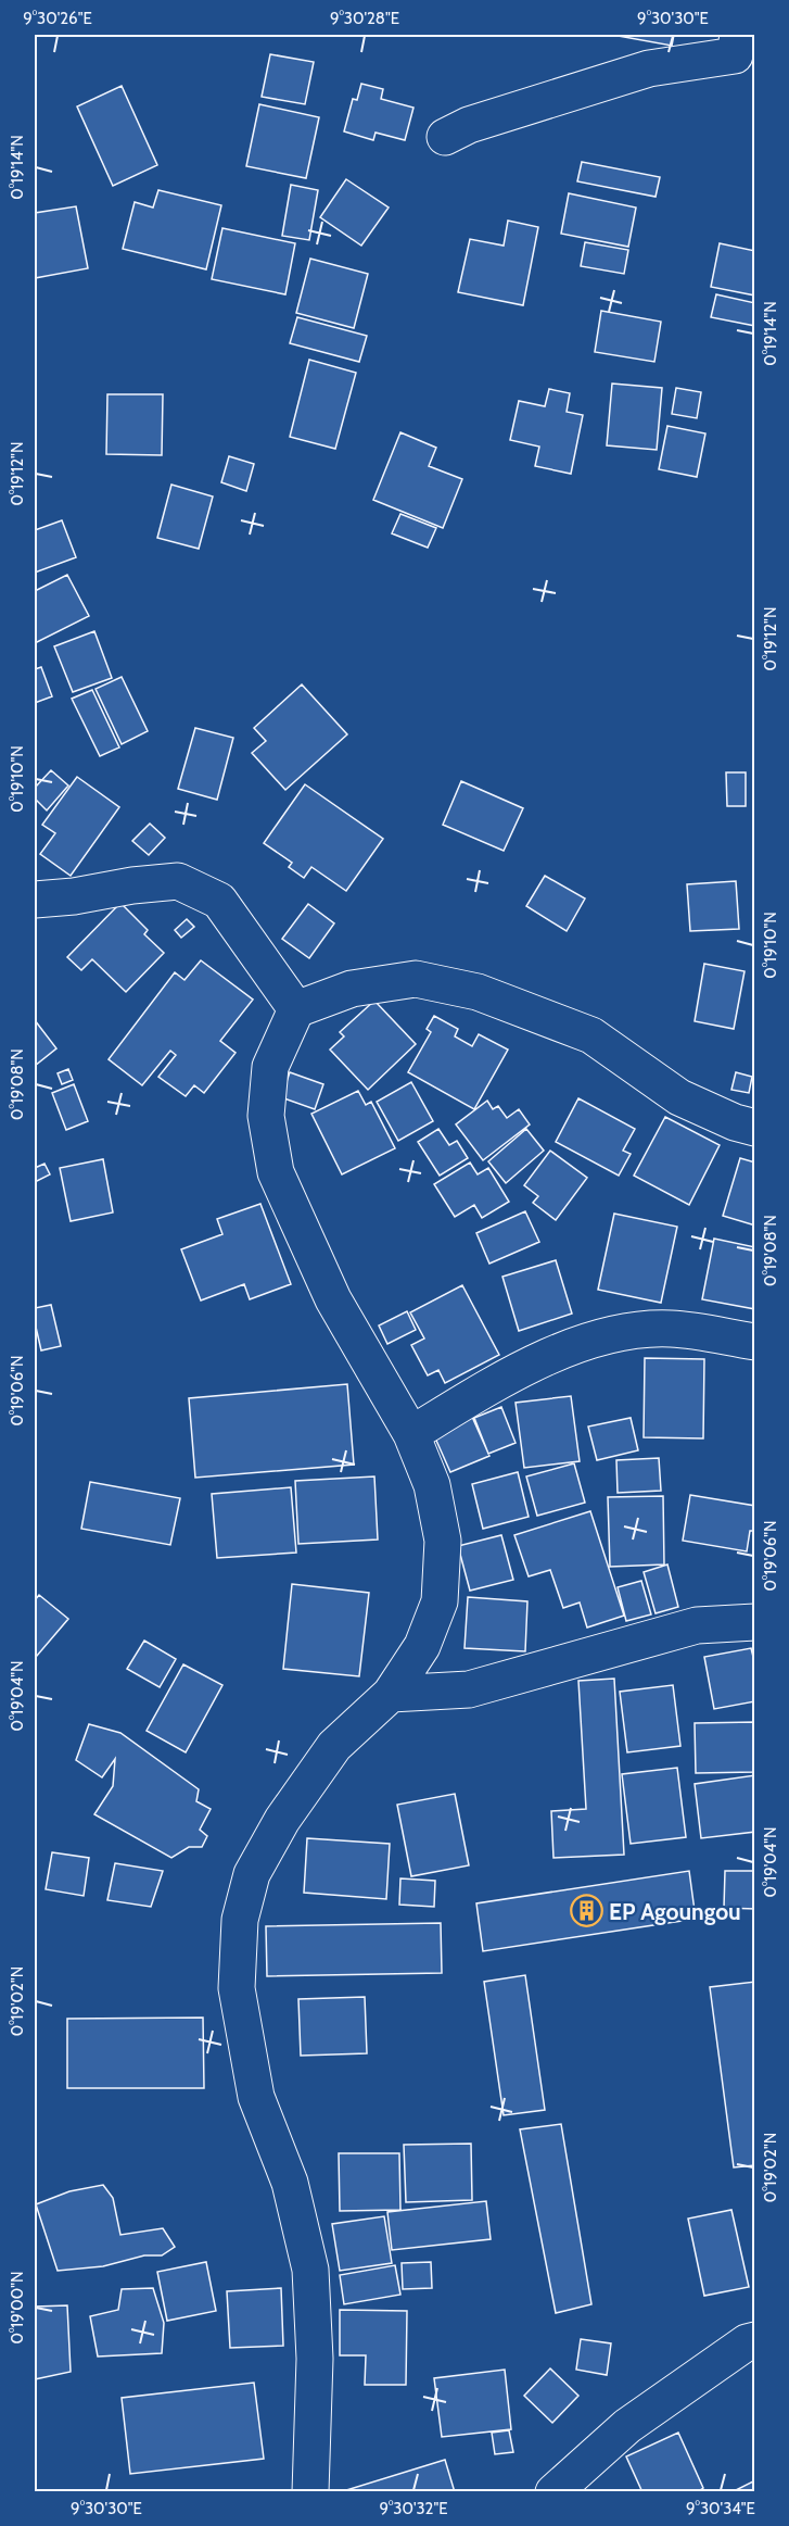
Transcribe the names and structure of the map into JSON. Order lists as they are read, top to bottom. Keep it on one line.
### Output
{"places":{"building":["EP Agoungou"]},"coordinates":["9°30'26\"E","9°30'28\"E","9°30'30\"E","0°19'14\"N","0°19'12\"N","0°19'10\"N","0°19'08\"N","0°19'06\"N","0°19'04\"N","0°19'02\"N","0°19'00\"N","9°30'32\"E","9°30'34\"E"]}
